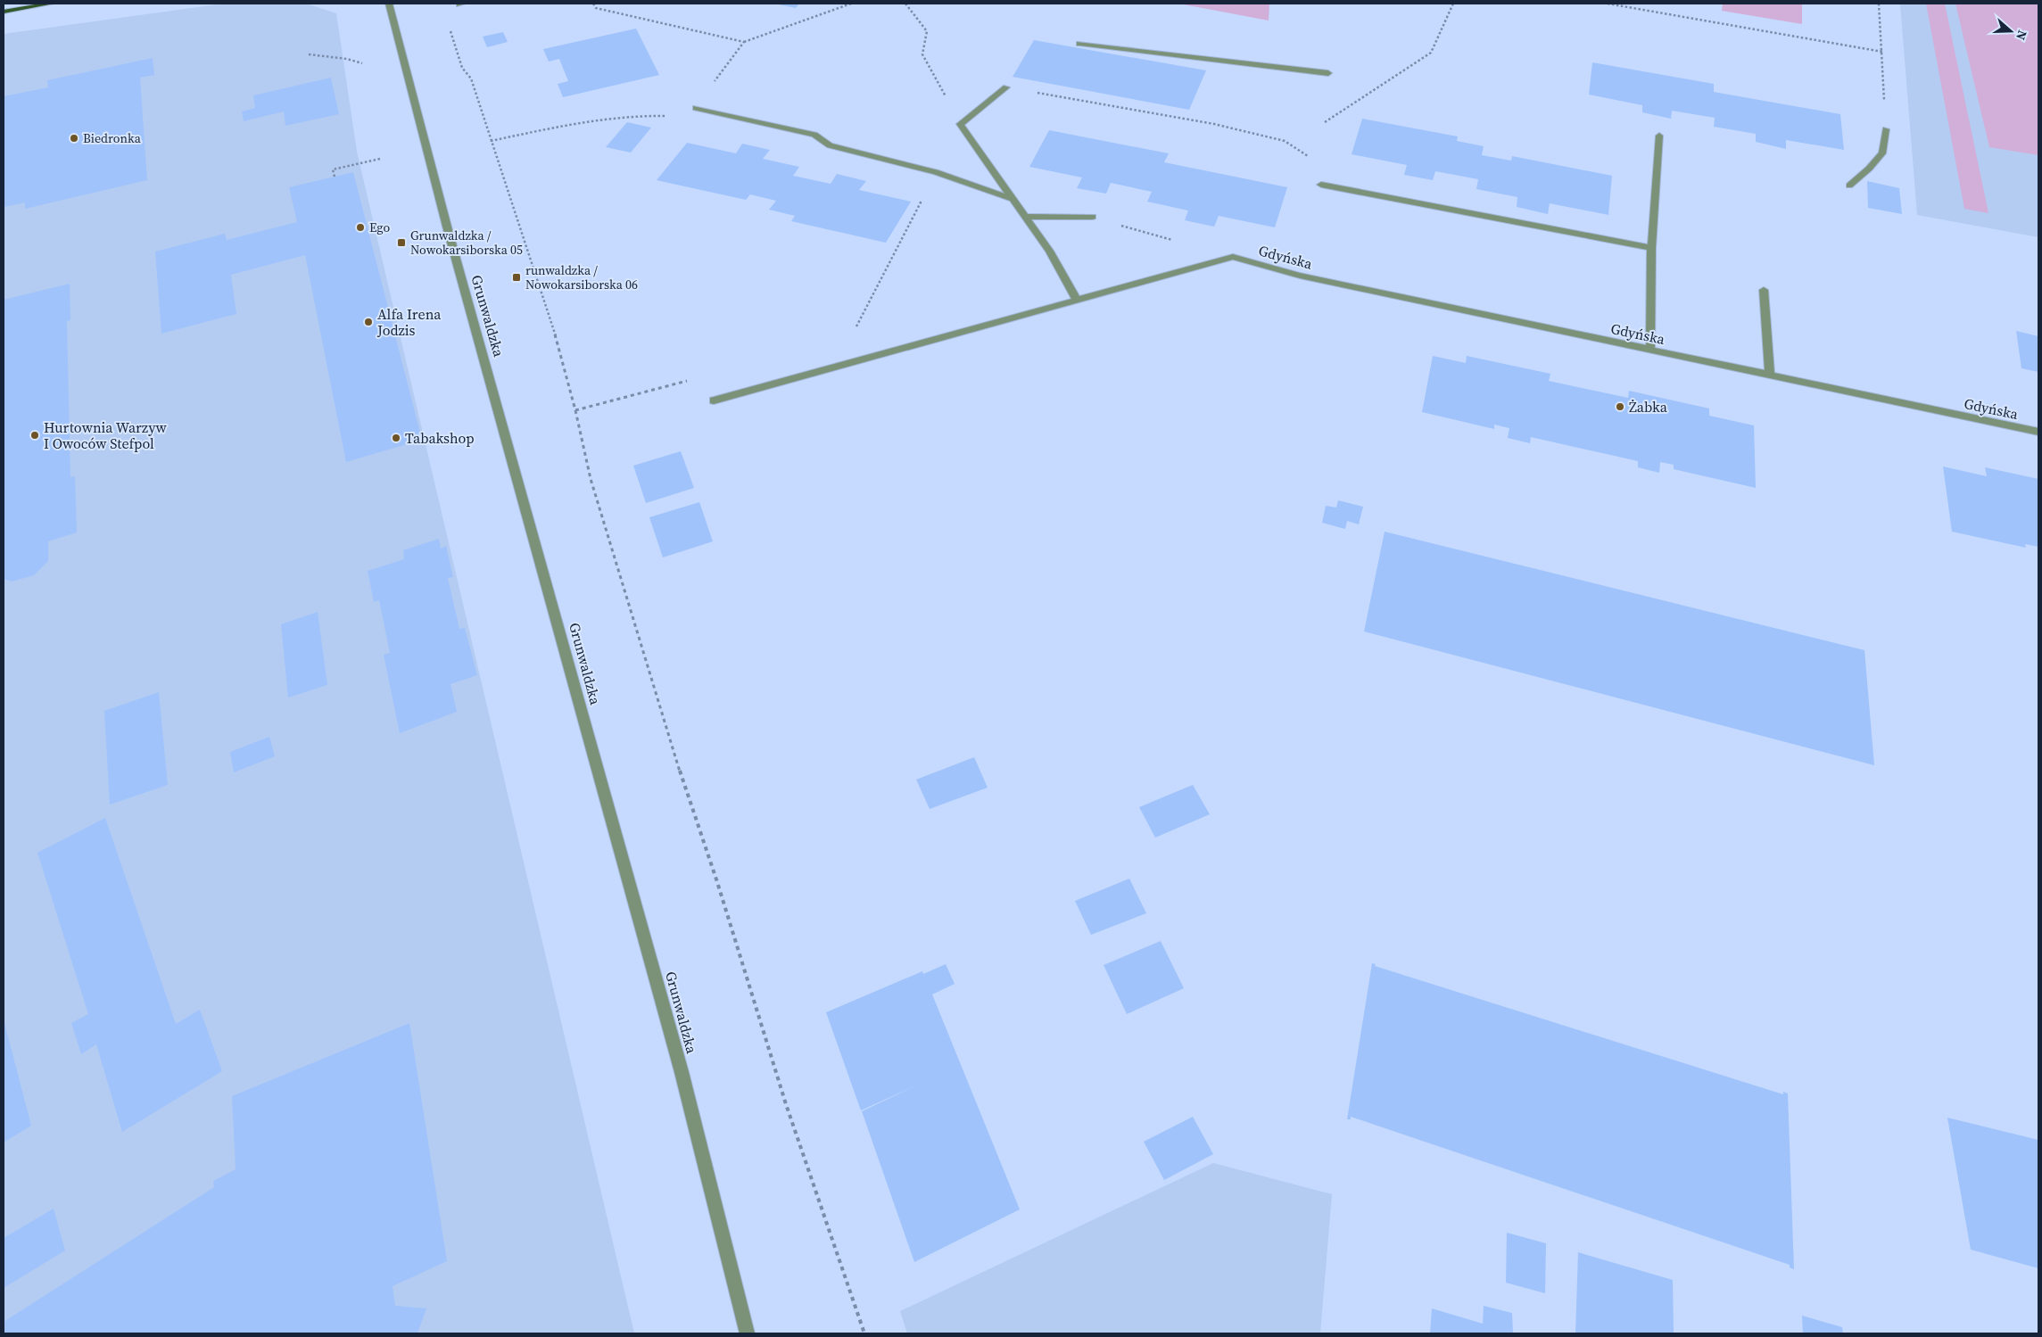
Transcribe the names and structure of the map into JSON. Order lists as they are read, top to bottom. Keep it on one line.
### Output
{"streets":{"street":["Gdyńska","Grunwaldzka"]},"places":{"other":["Biedronka","Ego","Alfa Irena Jodzis","Żabka","Hurtownia Warzyw I Owoców Stefpol","Tabakshop"],"transit":["Grunwaldzka / Nowokarsiborska 05","runwaldzka / Nowokarsiborska 06"]},"north":"right"}
